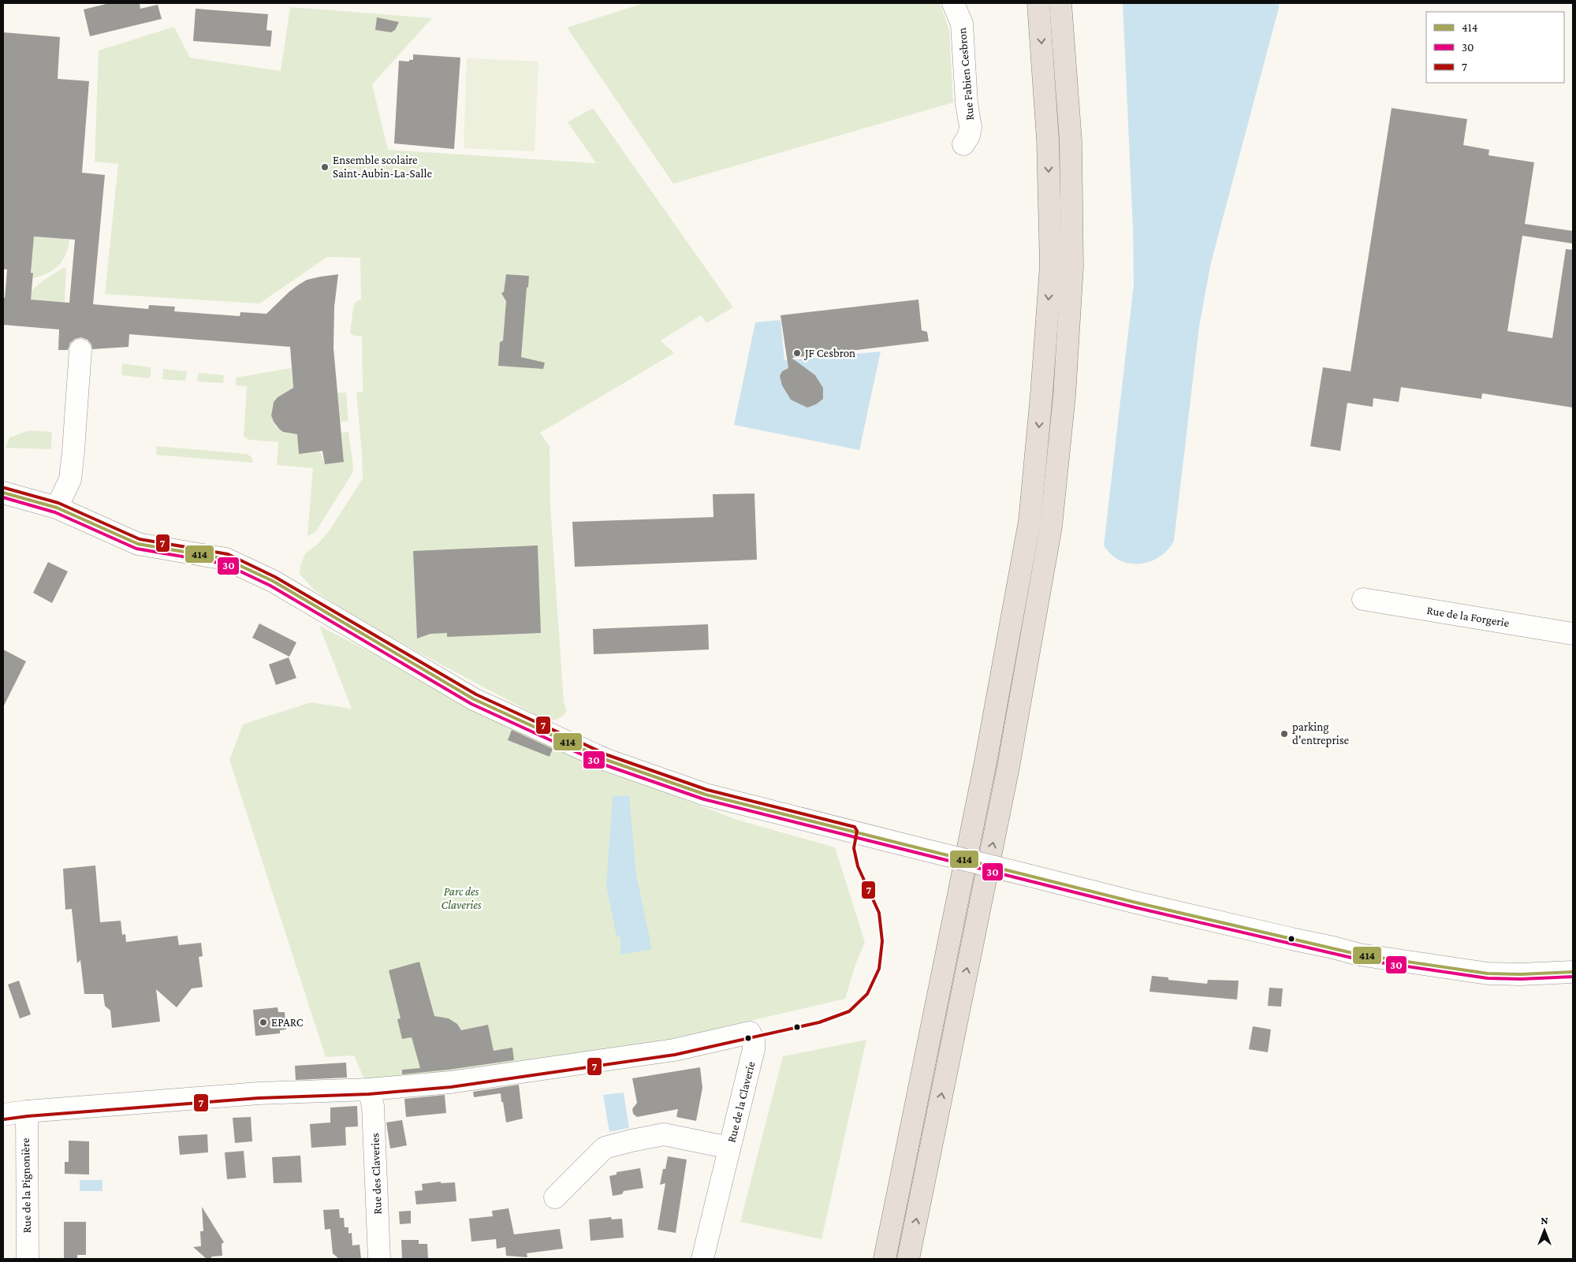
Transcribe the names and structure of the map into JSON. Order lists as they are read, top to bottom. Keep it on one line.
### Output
{"streets":{"street":["Rue Fabien Cesbron","Rue de la Forgerie","Rue de la Claverie","Rue des Claveries","Rue de la Pignonière"]},"crossings":[["Rue de la Claverie","Rue des Claveries"]],"parks":["Parc des Claveries"],"places":["Ensemble scolaire Saint-Aubin-La-Salle","JF Cesbron","parking d'entreprise","EPARC"],"lines":["transit line 7","transit line 414","transit line 30"],"legend":["414","30","7"],"north":"top"}
